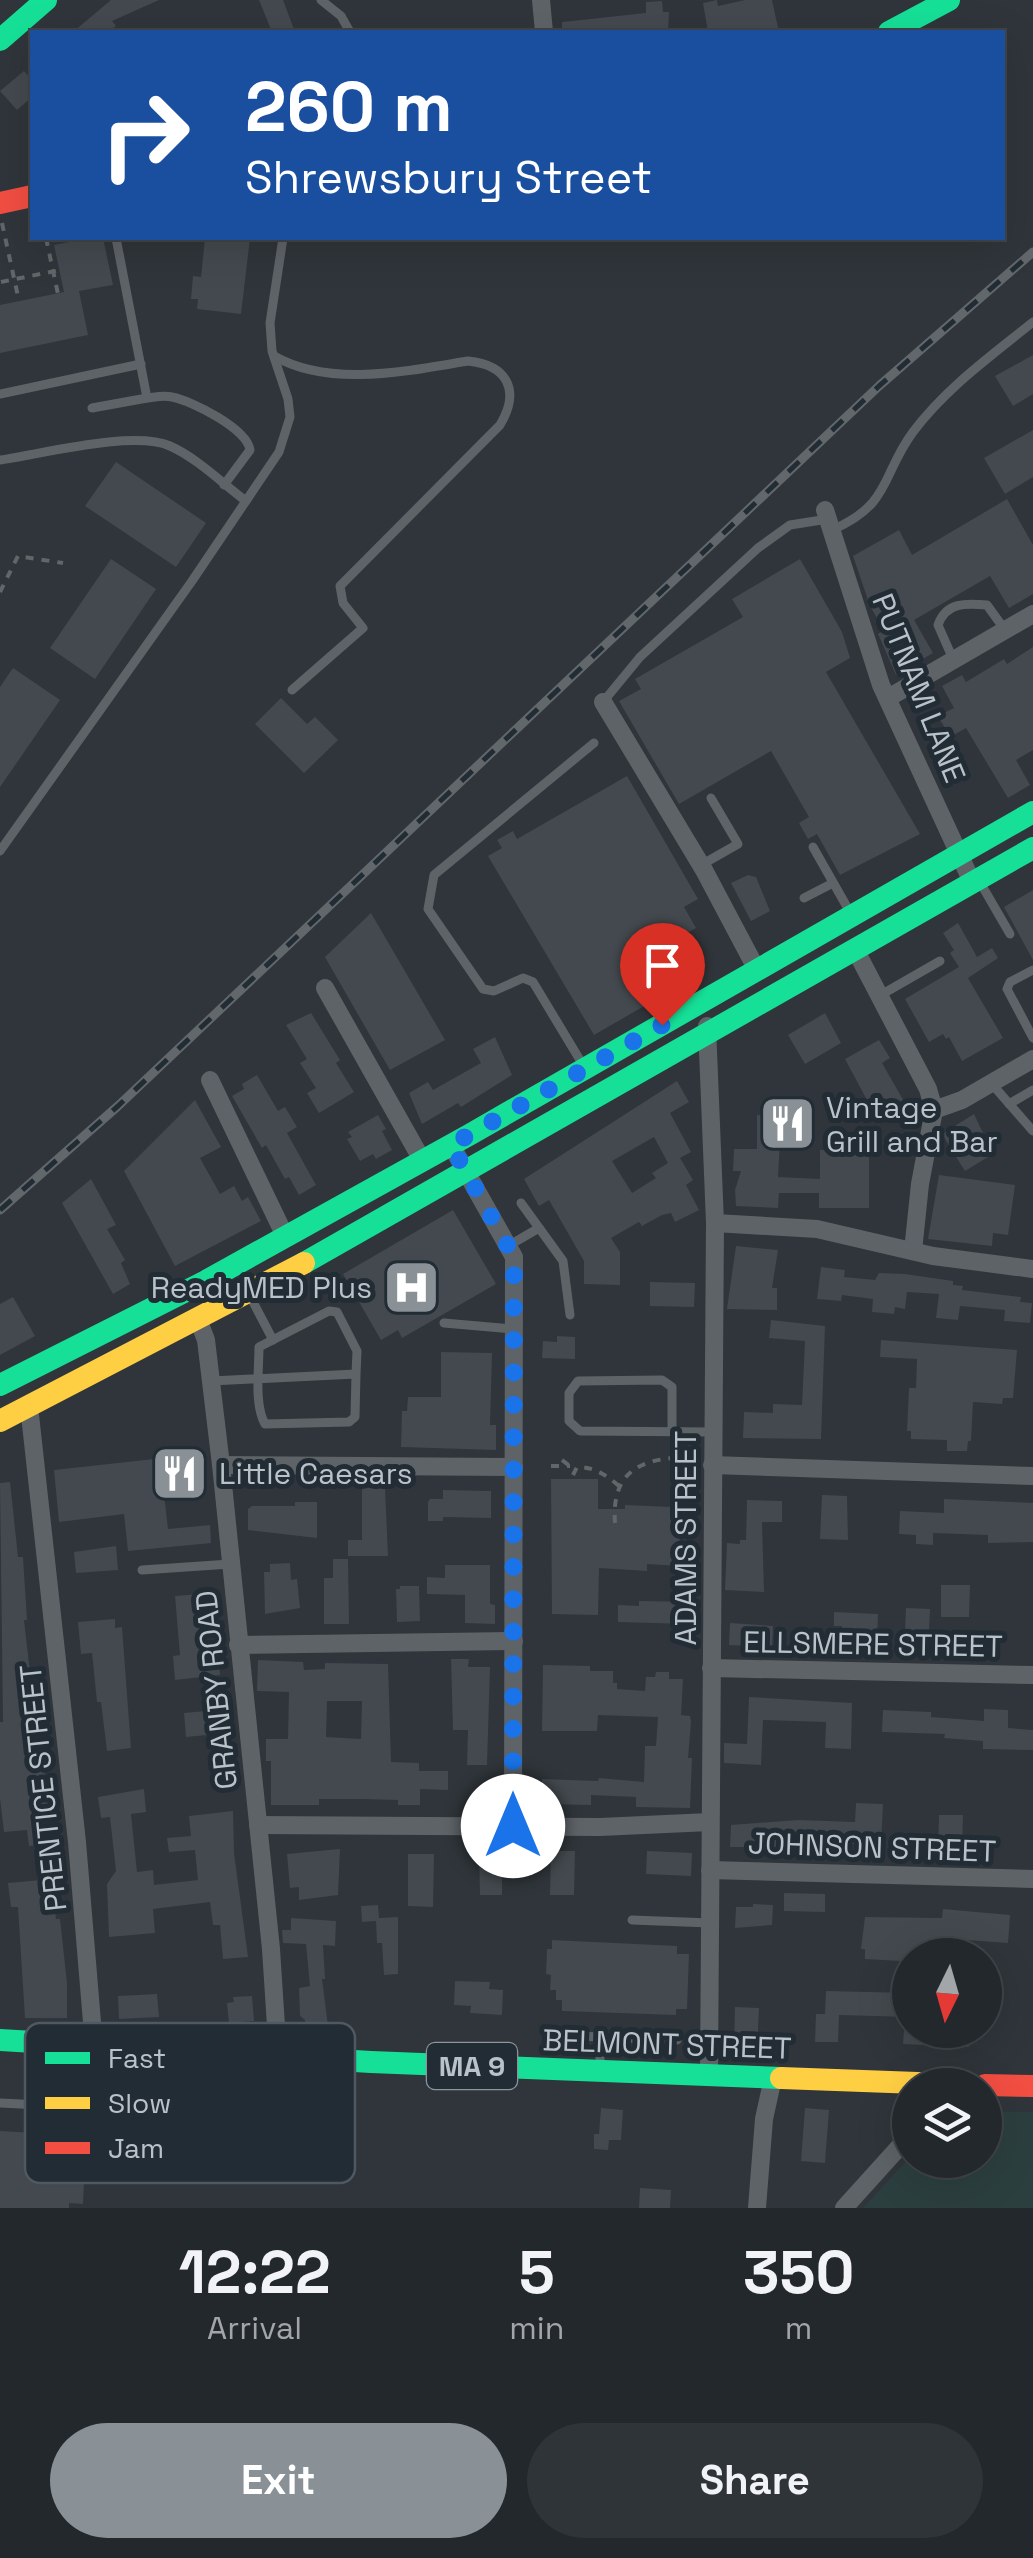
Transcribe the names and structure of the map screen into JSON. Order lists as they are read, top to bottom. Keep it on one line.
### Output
{"streets":{"main road":["BELMONT STREET","MA 9"],"street":["PUTNAM LANE","ADAMS STREET","ELLSMERE STREET","GRANBY ROAD","PRENTICE STREET","JOHNSON STREET"]},"crossings":[["ADAMS STREET","ELLSMERE STREET"],["ADAMS STREET","JOHNSON STREET"],["ADAMS STREET","BELMONT STREET"]],"places":{"restaurant":["Vintage Grill and Bar","Little Caesars"],"hospital":["ReadyMED Plus"]},"legend":["Fast","Slow","Jam"],"north":"bottom","page":{"turn":["260 m","Shrewsbury Street"],"eta":["12:22","Arrival","5","min","350","m"],"buttons":["Exit","Share"]}}
